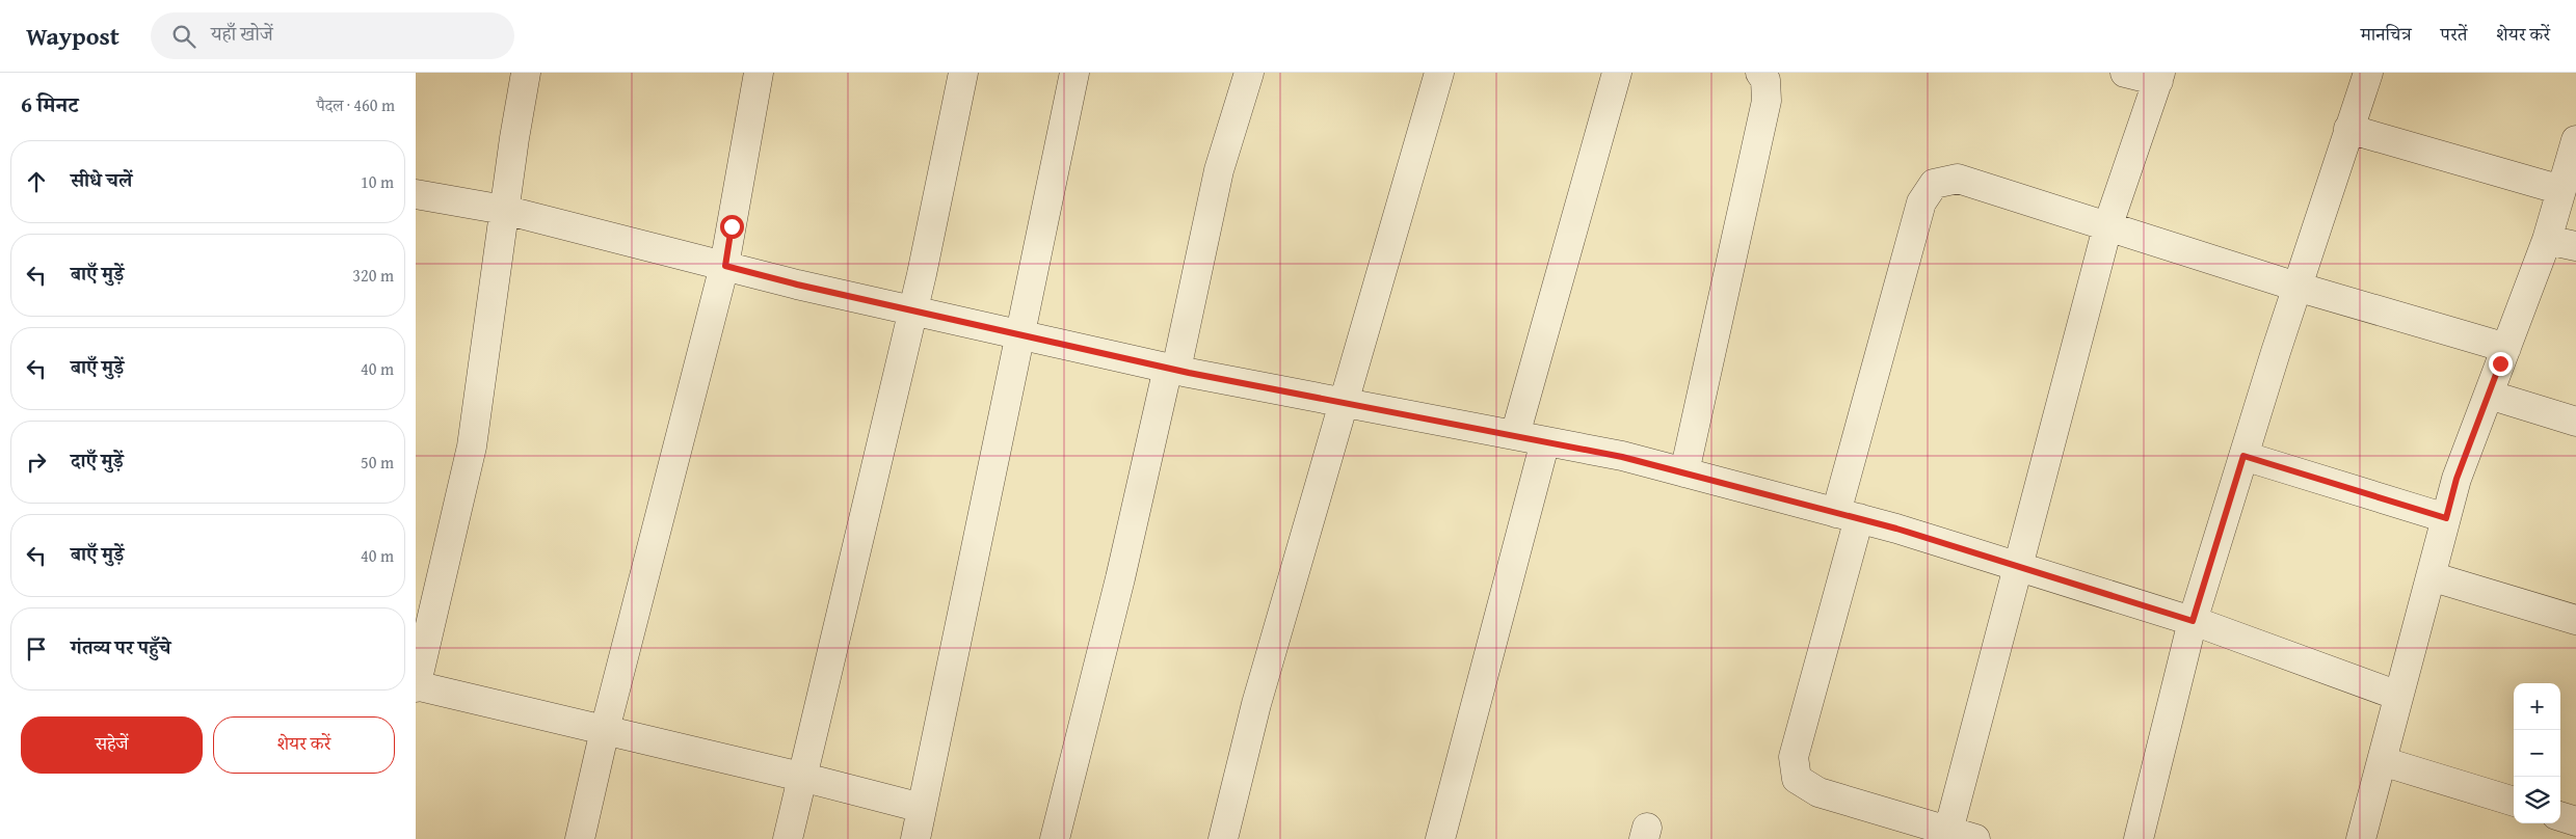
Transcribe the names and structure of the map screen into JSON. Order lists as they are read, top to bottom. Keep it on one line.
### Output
{"page":{"header":"Waypost","search":"यहाँ खोजें","nav":["मानचित्र","परतें","शेयर करें"],"heading":["6 मिनट","पैदल · 460 m"],"list":[["सीधे चलें","10 m"],["बाएँ मुड़ें","320 m"],["बाएँ मुड़ें","40 m"],["दाएँ मुड़ें","50 m"],["बाएँ मुड़ें","40 m"],"गंतव्य पर पहुँचे"],"map_buttons":["+","−"],"buttons":["सहेजें","शेयर करें"]}}
